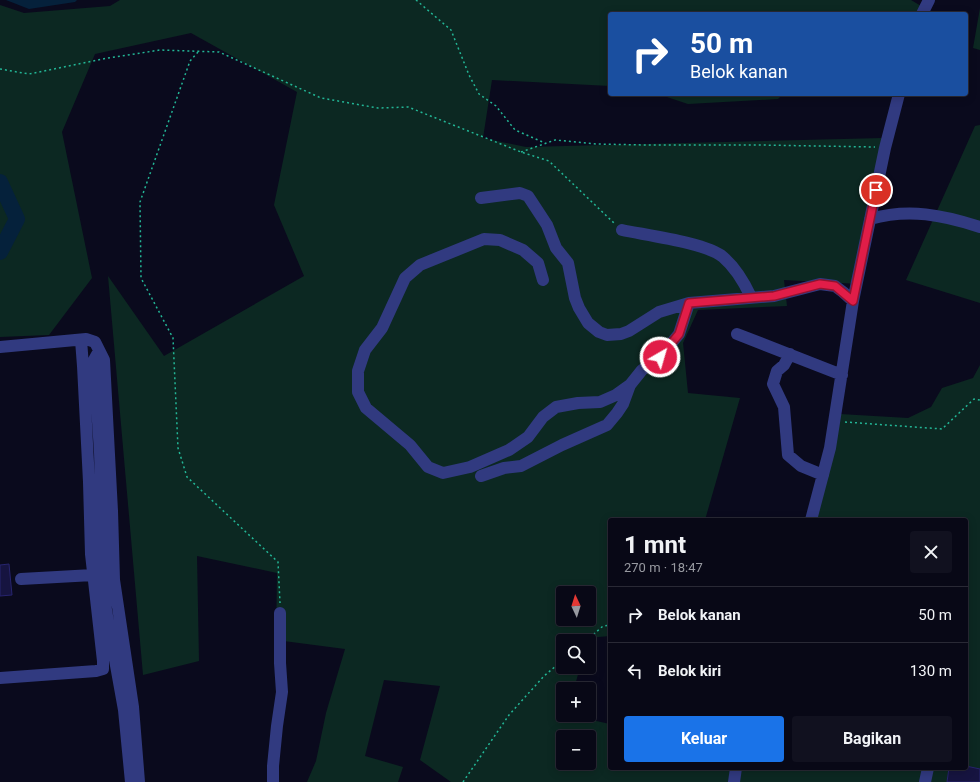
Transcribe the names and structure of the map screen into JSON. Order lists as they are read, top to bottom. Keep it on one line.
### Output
{"north":"top","page":{"turn":["50 m","Belok kanan"],"heading":["1 mnt","270 m · 18:47"],"map_buttons":["+","−"],"list":[{"name":"Belok kanan","value":"50 m"},{"name":"Belok kiri","value":"130 m"}],"buttons":["Keluar","Bagikan"]}}
